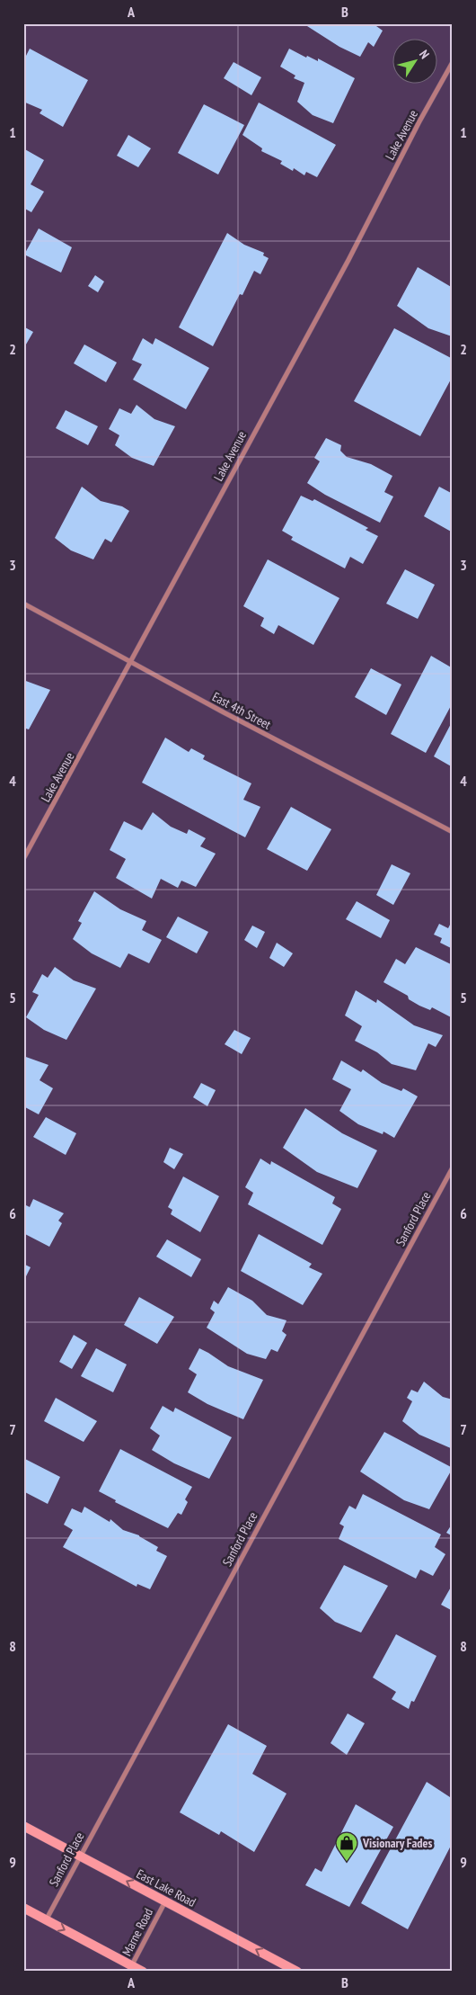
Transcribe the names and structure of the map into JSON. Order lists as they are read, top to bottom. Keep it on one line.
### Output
{"streets":{"main road":["East Lake Road"],"street":["Lake Avenue","East 4th Street","Sanford Place","Marne Road"]},"crossings":[["Lake Avenue","East 4th Street"],["Sanford Place","East Lake Road"],["East Lake Road","Marne Road"]],"places":{"shop":["Visionary Fades"]},"north":"top right","grid":{"columns":["A","B"],"rows":["1","2","3","4","5","6","7","8","9"]}}
